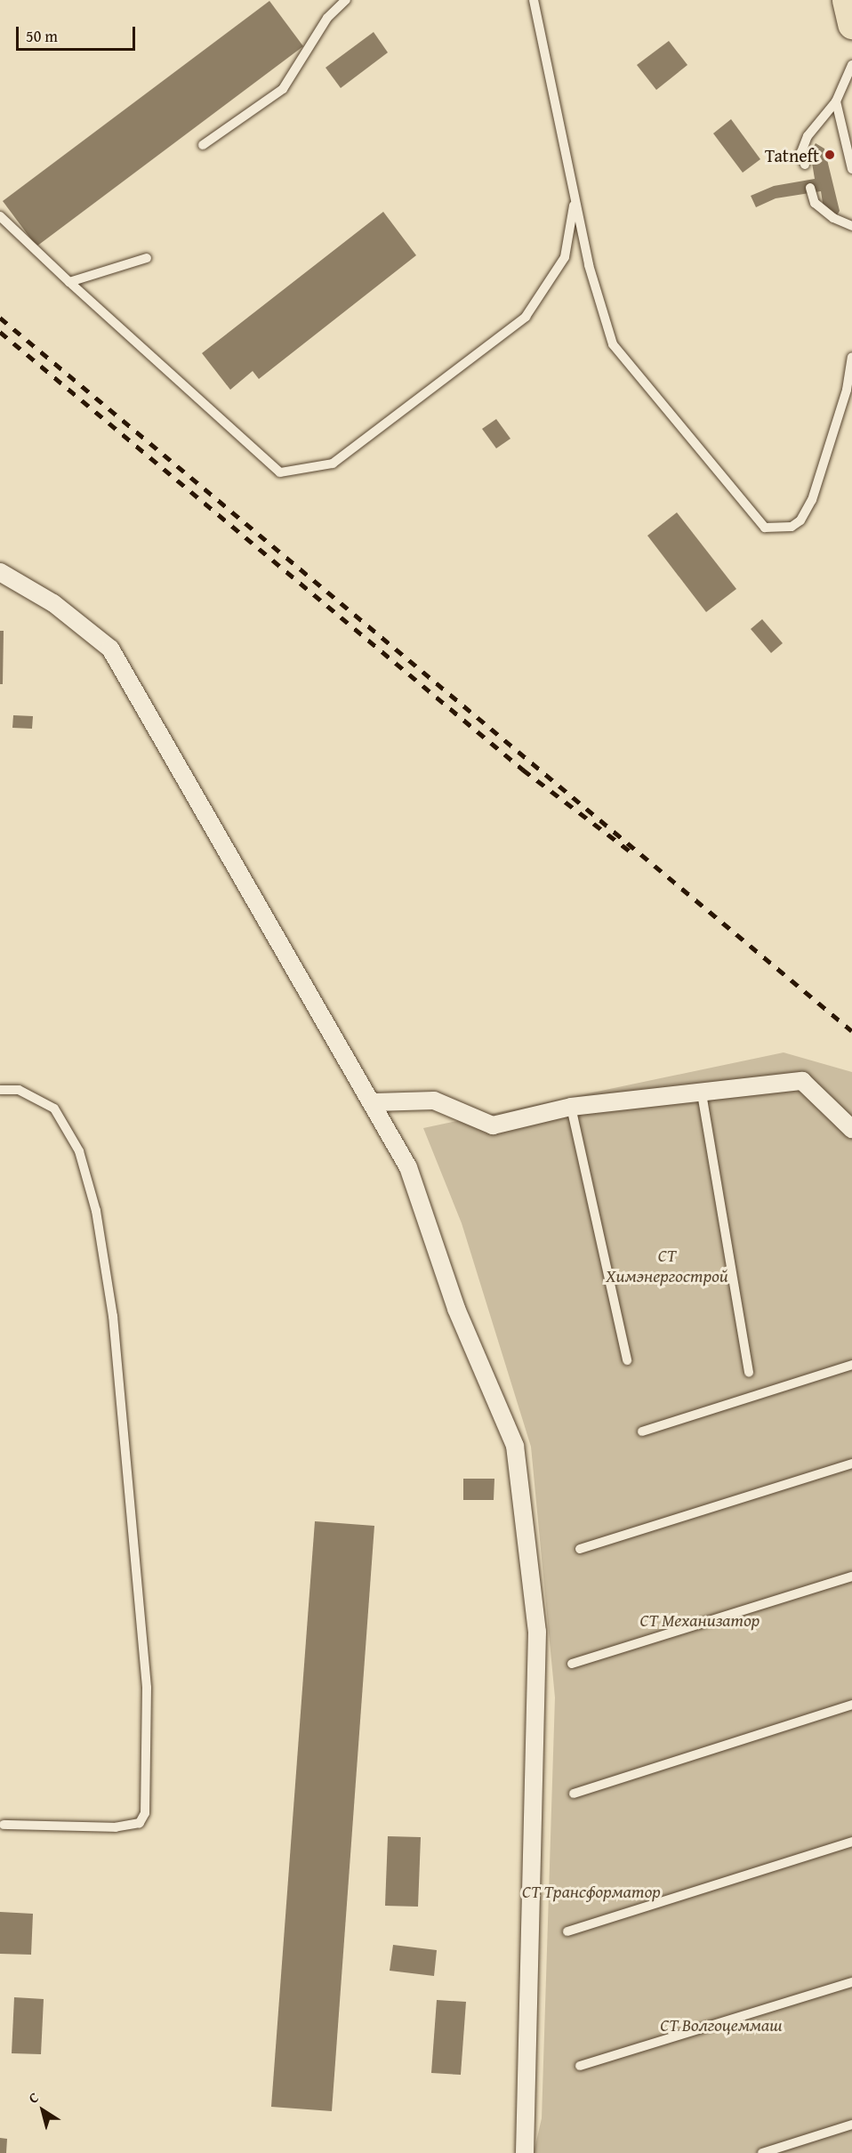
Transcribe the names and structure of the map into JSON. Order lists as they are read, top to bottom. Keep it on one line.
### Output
{"parks":["СТ Химэнергострой","СТ Механизатор","СТ Трансформатор","СТ Волгоцеммаш"],"places":["Tatneft"],"scale_bar":"50 m","north":"top left"}
